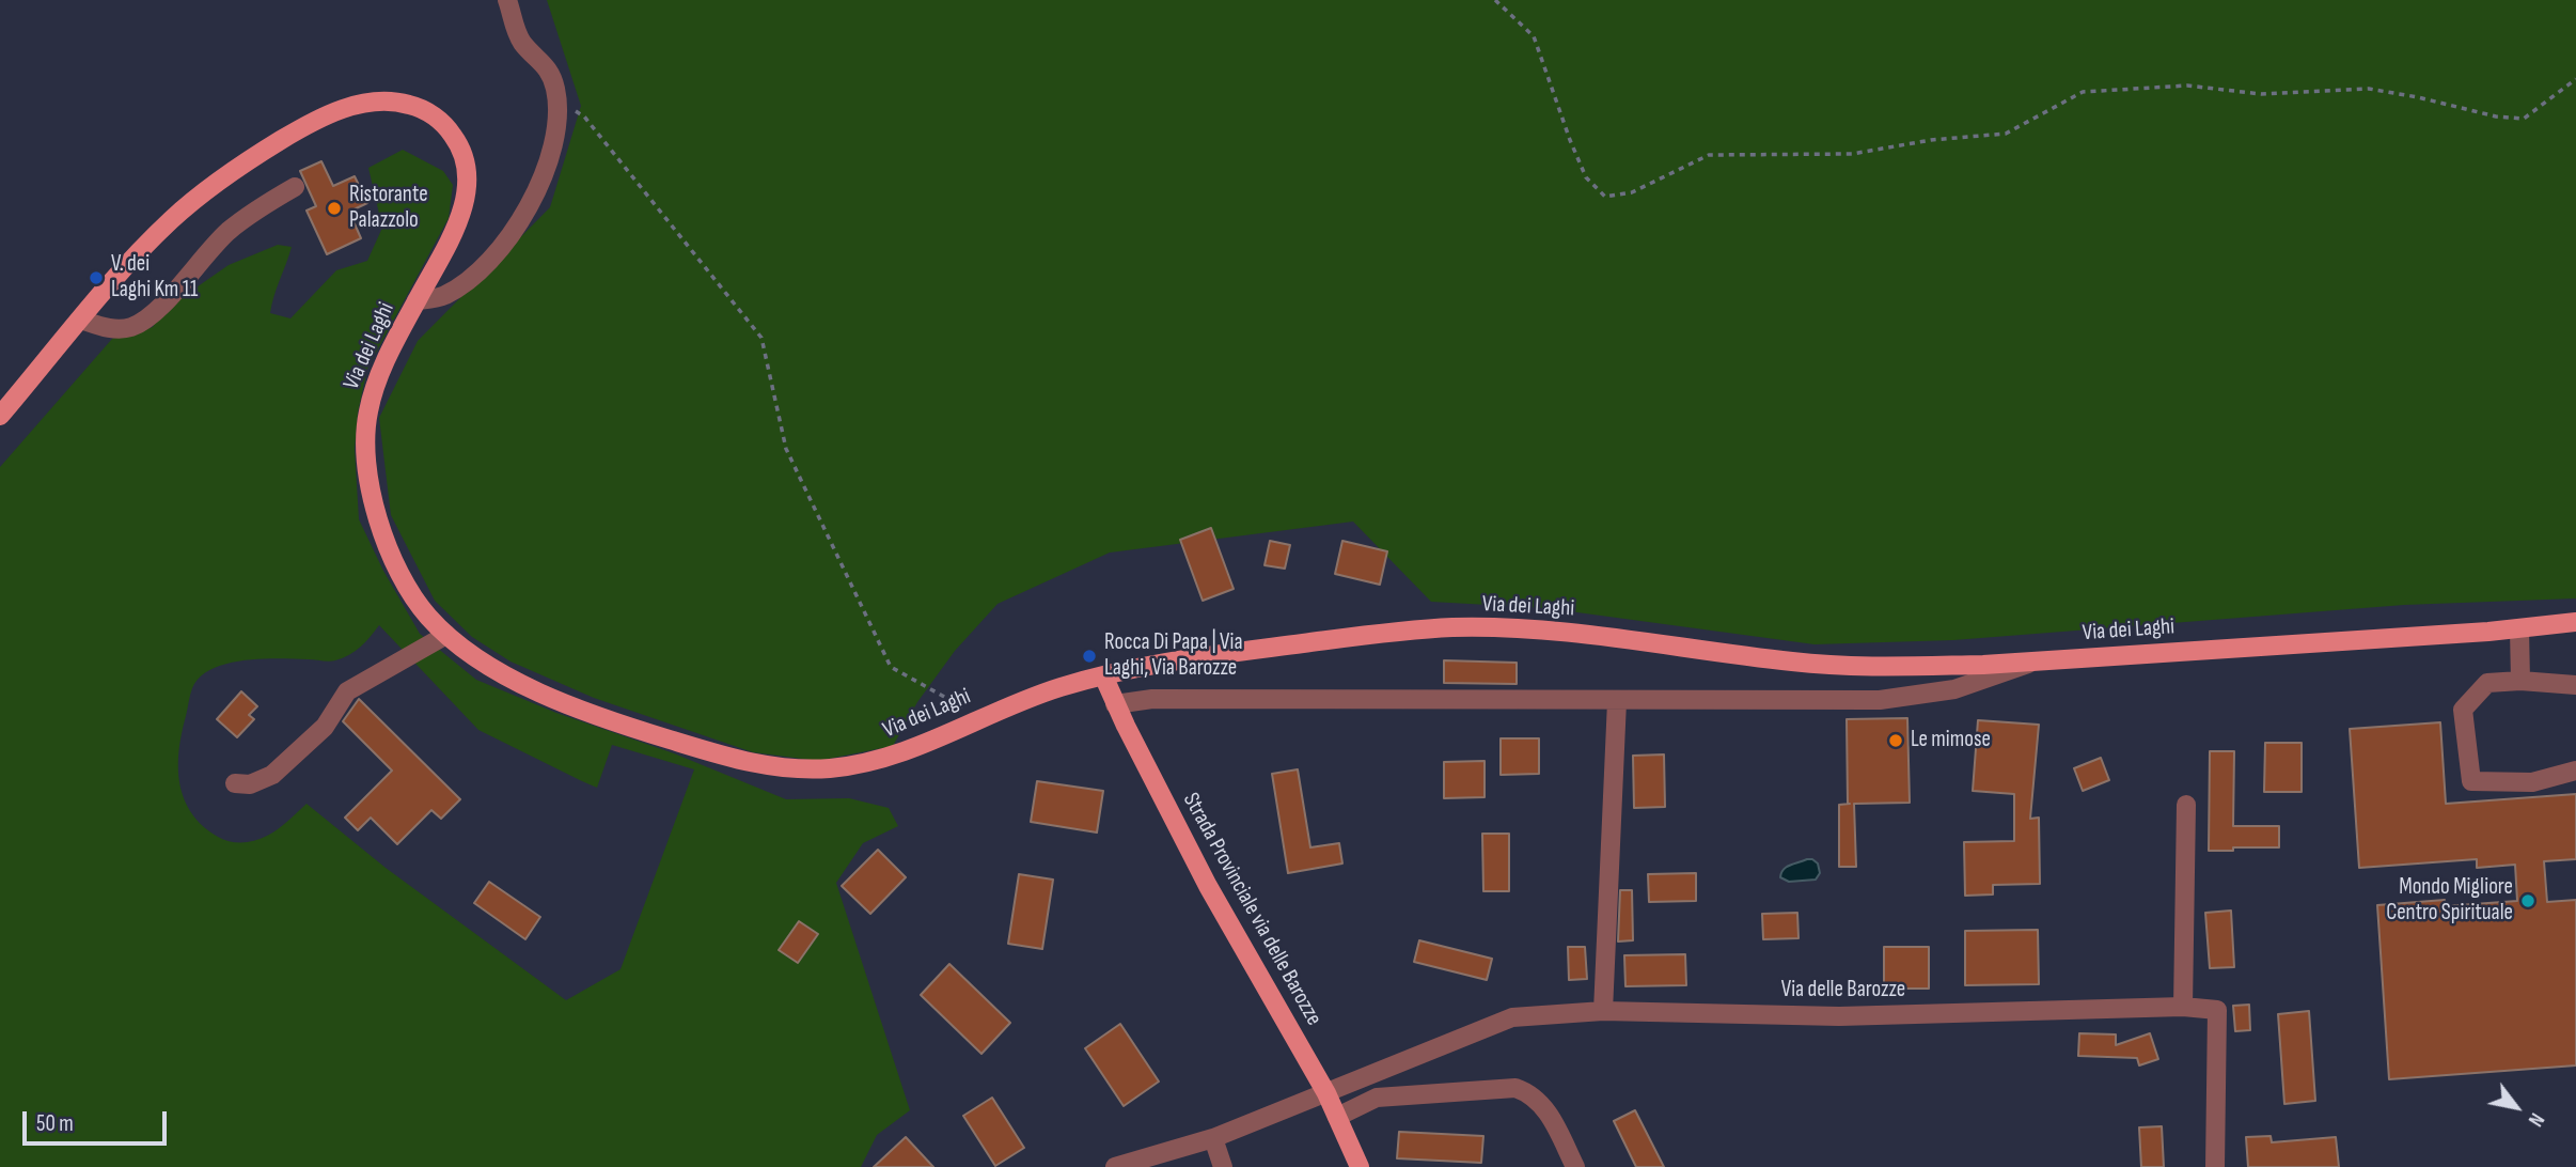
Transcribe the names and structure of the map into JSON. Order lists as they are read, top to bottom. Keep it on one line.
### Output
{"streets":{"main road":["Via dei Laghi","Strada Provinciale via delle Barozze"],"street":["Via delle Barozze"]},"crossings":[["Via dei Laghi","Strada Provinciale via delle Barozze"],["Strada Provinciale via delle Barozze","Via delle Barozze"]],"places":["Ristorante Palazzolo","V. dei Laghi Km 11","Rocca Di Papa | Via Laghi, Via Barozze","Le mimose","Mondo Migliore Centro Spirituale"],"scale_bar":"50 m","north":"bottom right"}
